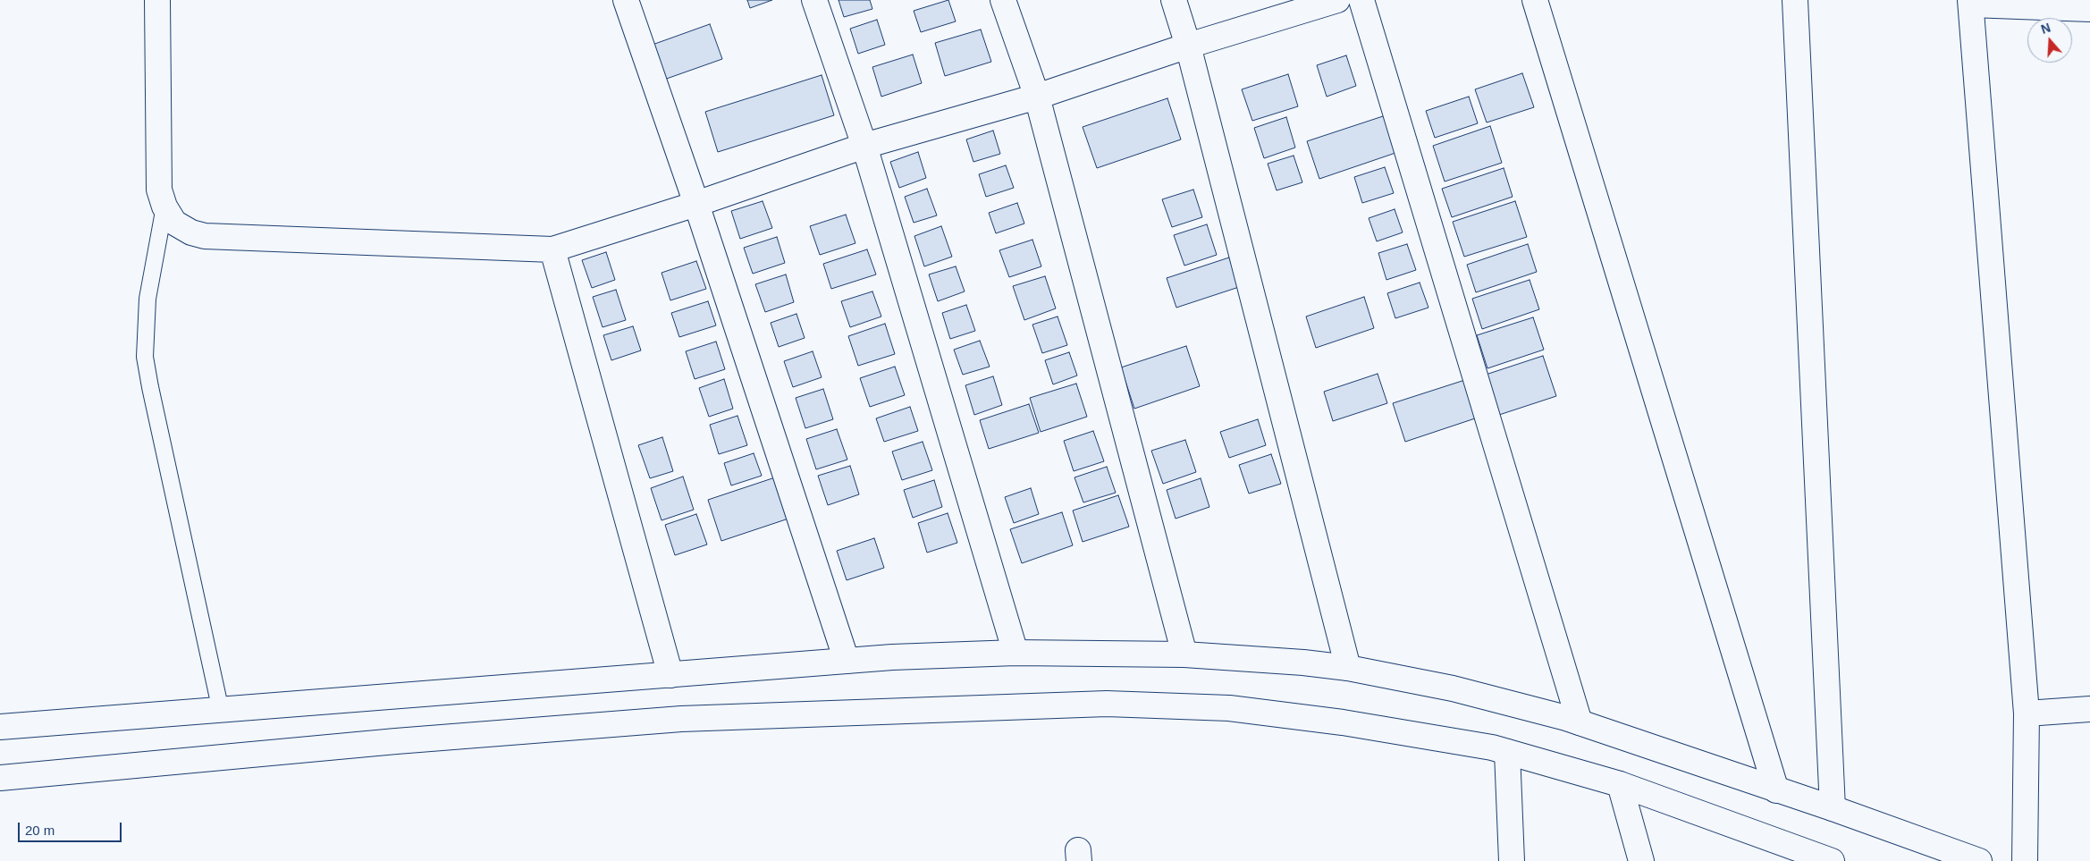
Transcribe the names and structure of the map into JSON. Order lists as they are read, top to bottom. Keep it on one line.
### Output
{"scale_bar":"20 m","north":"top"}
